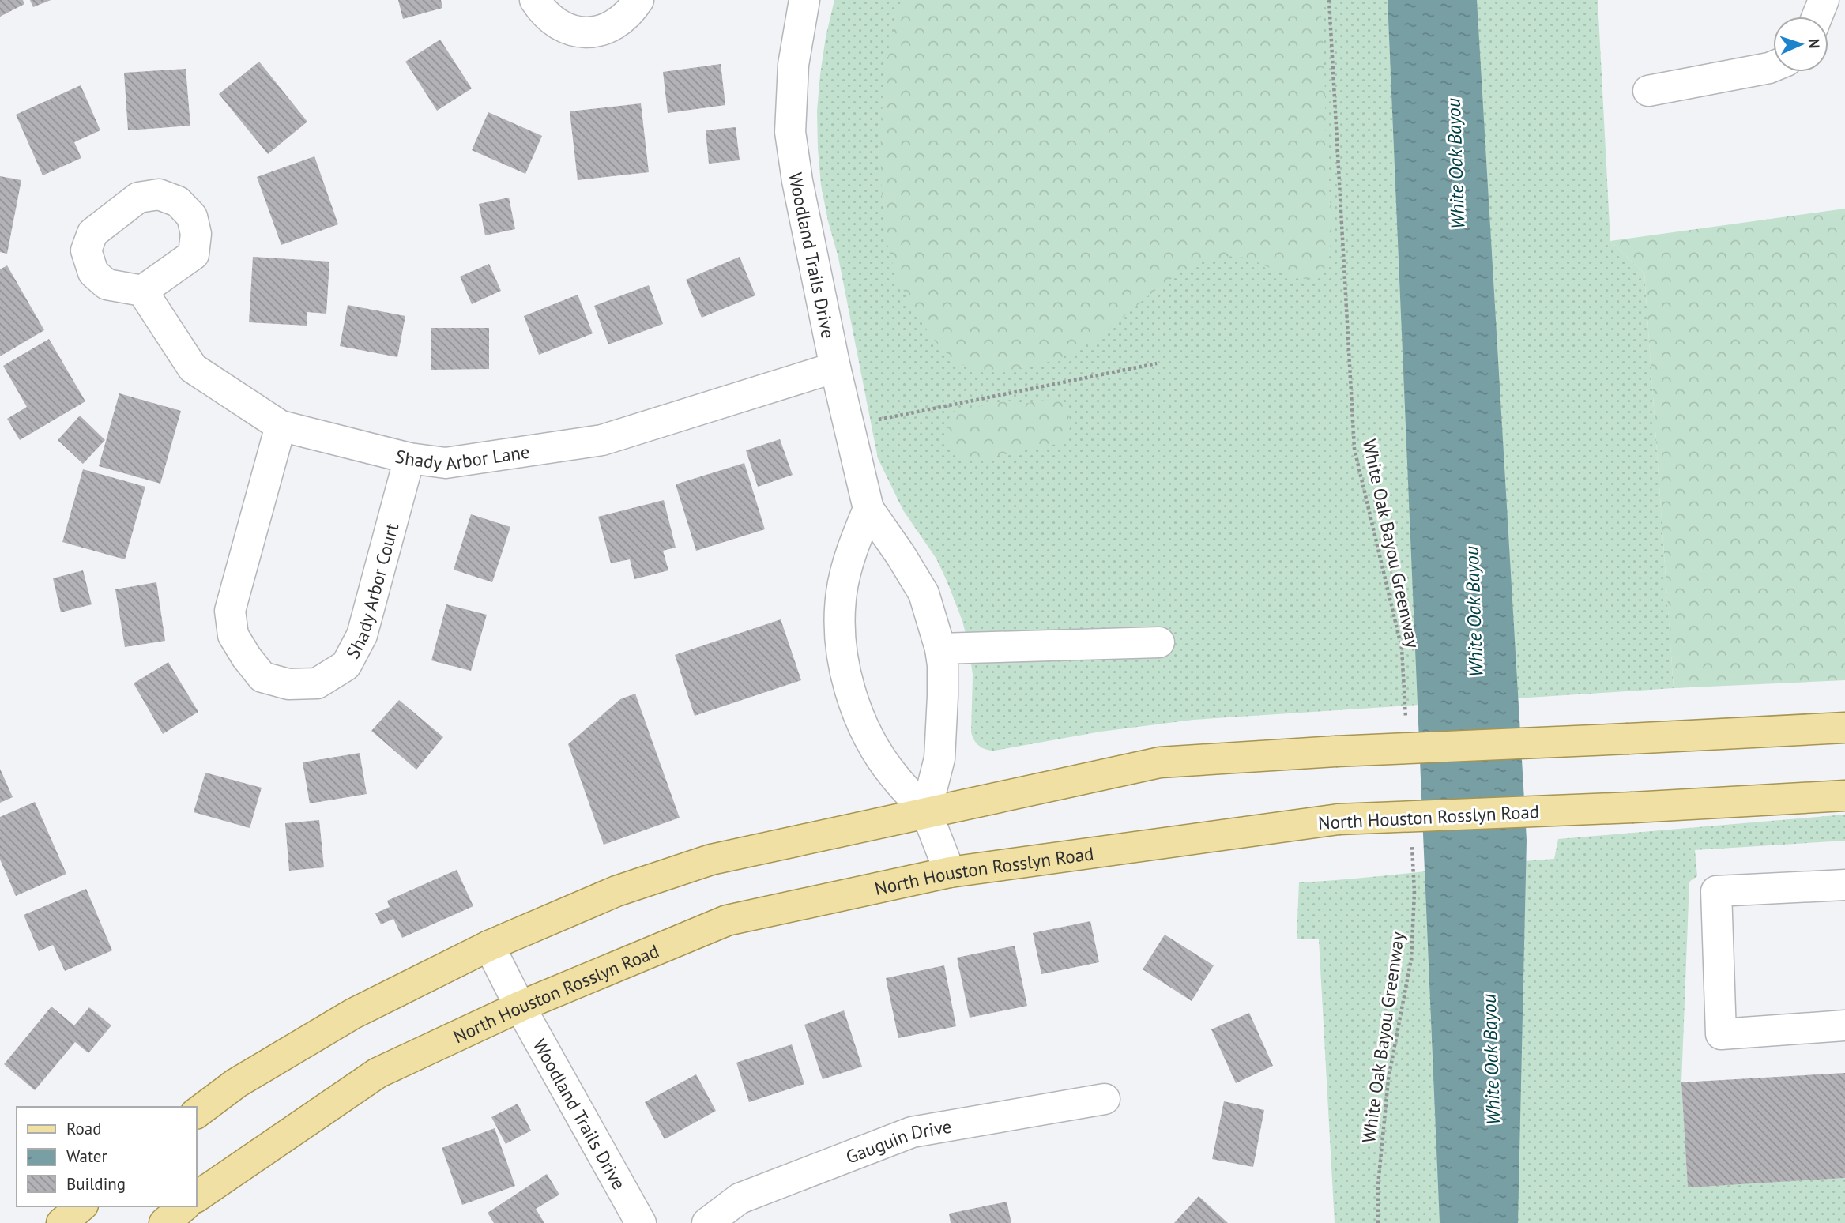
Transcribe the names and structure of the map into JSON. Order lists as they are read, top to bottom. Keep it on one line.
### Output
{"streets":{"main road":["North Houston Rosslyn Road"],"street":["Woodland Trails Drive","Shady Arbor Lane","Shady Arbor Court","Gauguin Drive"],"path":["White Oak Bayou Greenway"]},"crossings":[["Woodland Trails Drive","Shady Arbor Lane"],["Woodland Trails Drive","North Houston Rosslyn Road"],["Shady Arbor Lane","Shady Arbor Court"]],"water":["White Oak Bayou"],"legend":["Road","Water","Building"],"north":"right"}
